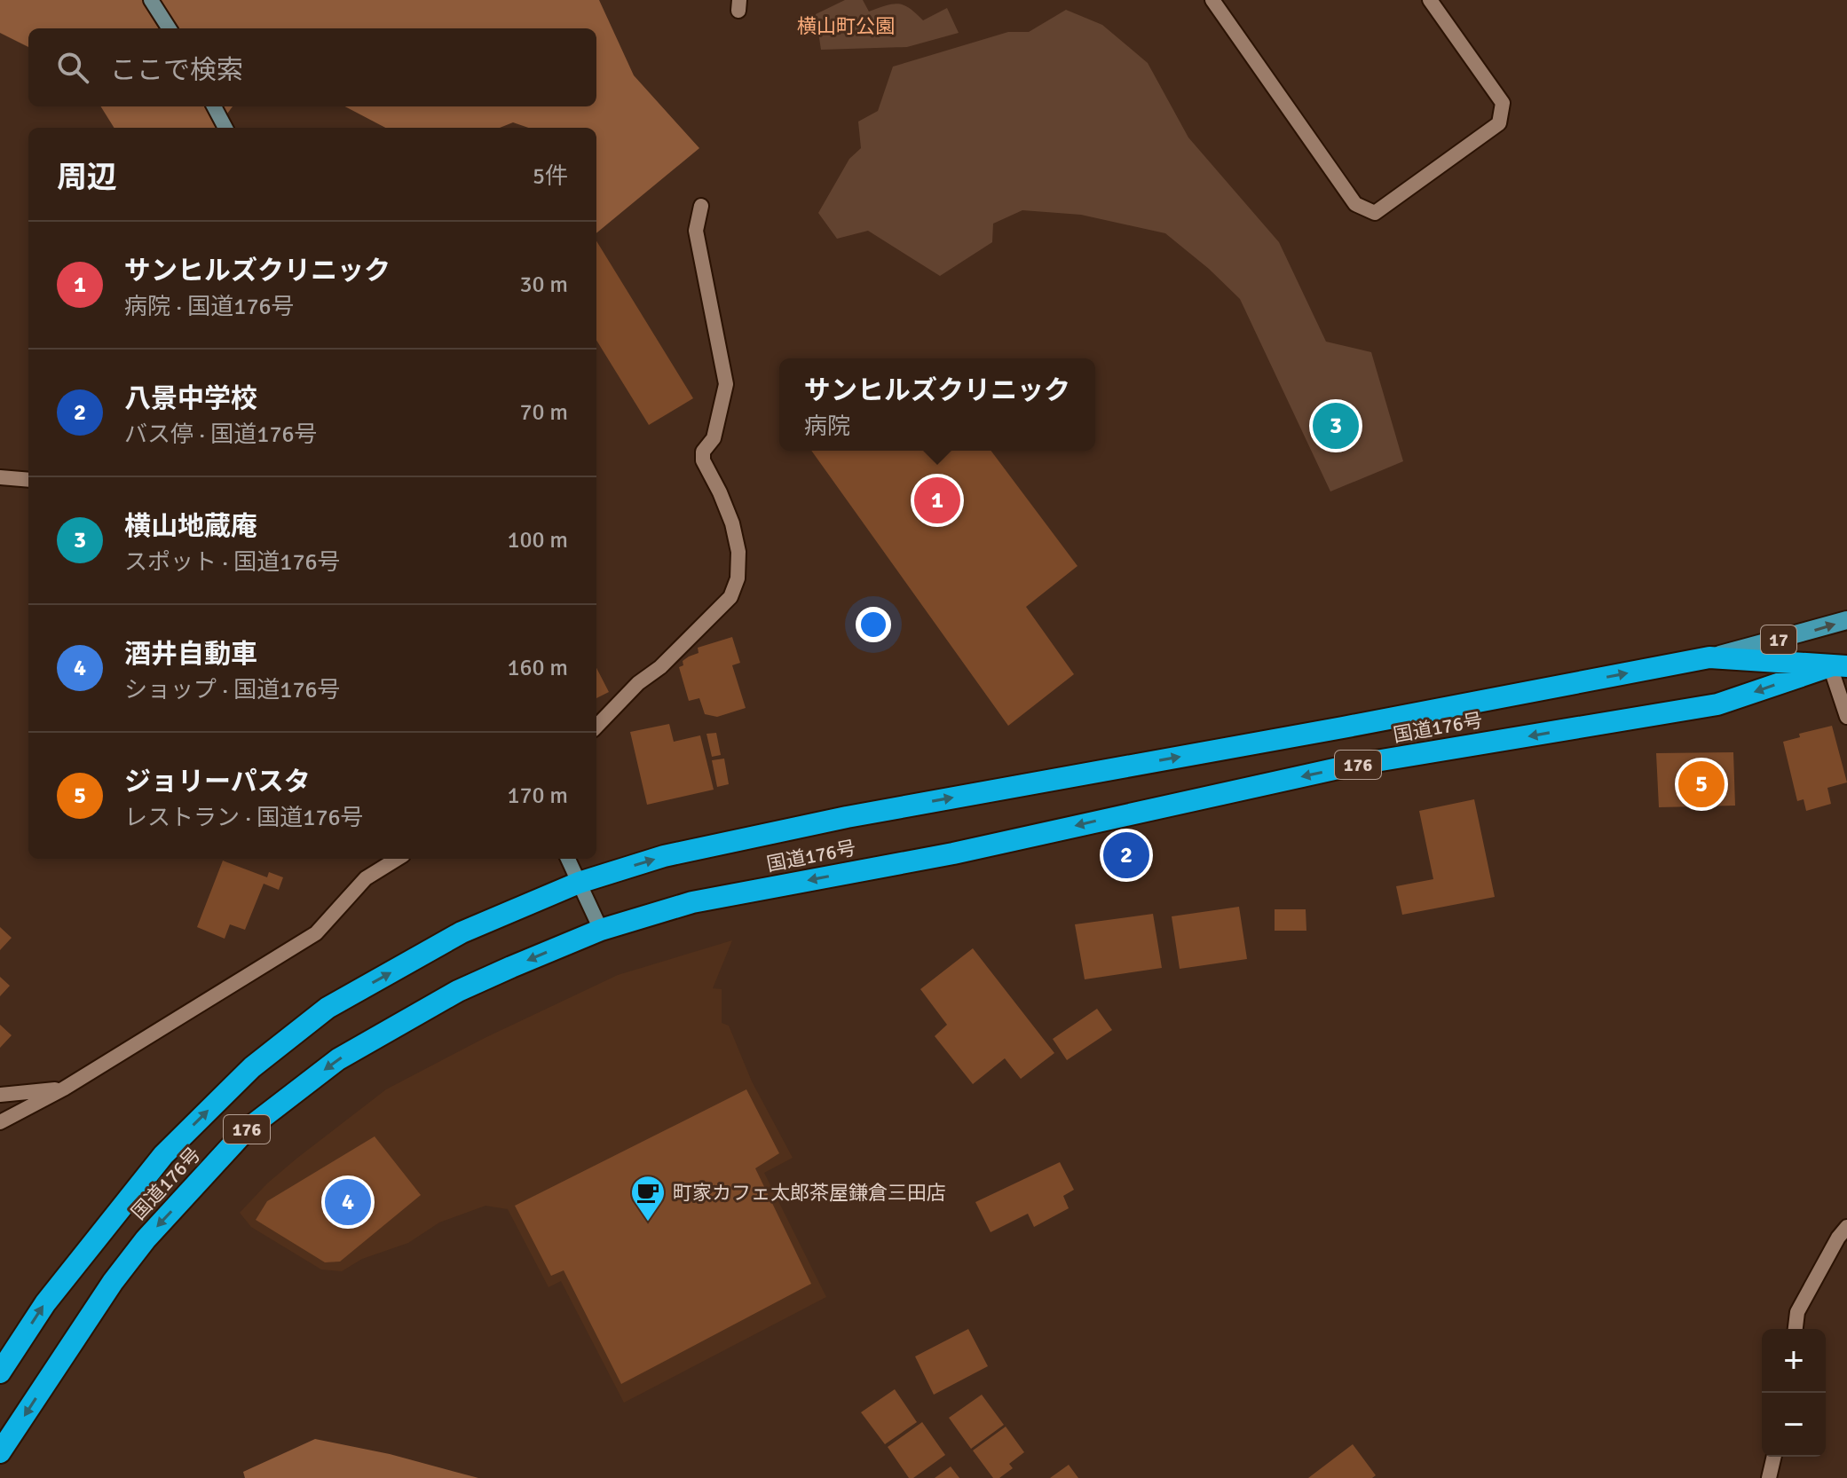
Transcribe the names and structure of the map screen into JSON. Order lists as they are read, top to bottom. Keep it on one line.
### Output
{"streets":{"highway":["国道176号","176"],"main road":["17"]},"crossings":[["17","国道176号"]],"parks":["横山町公園"],"places":{"cafe":["町家カフェ太郎茶屋鎌倉三田店"]},"page":{"search":"ここで検索","heading":["周辺","5件"],"list":[{"mark":"1","name":"サンヒルズクリニック","note":"病院 · 国道176号","value":"30 m"},{"mark":"2","name":"八景中学校","note":"バス停 · 国道176号","value":"70 m"},{"mark":"3","name":"横山地蔵庵","note":"スポット · 国道176号","value":"100 m"},{"mark":"4","name":"酒井自動車","note":"ショップ · 国道176号","value":"160 m"},{"mark":"5","name":"ジョリーパスタ","note":"レストラン · 国道176号","value":"170 m"}],"popup":["サンヒルズクリニック","病院"],"pins":["3","1","5","2","4"],"map_buttons":["+","−"]}}
